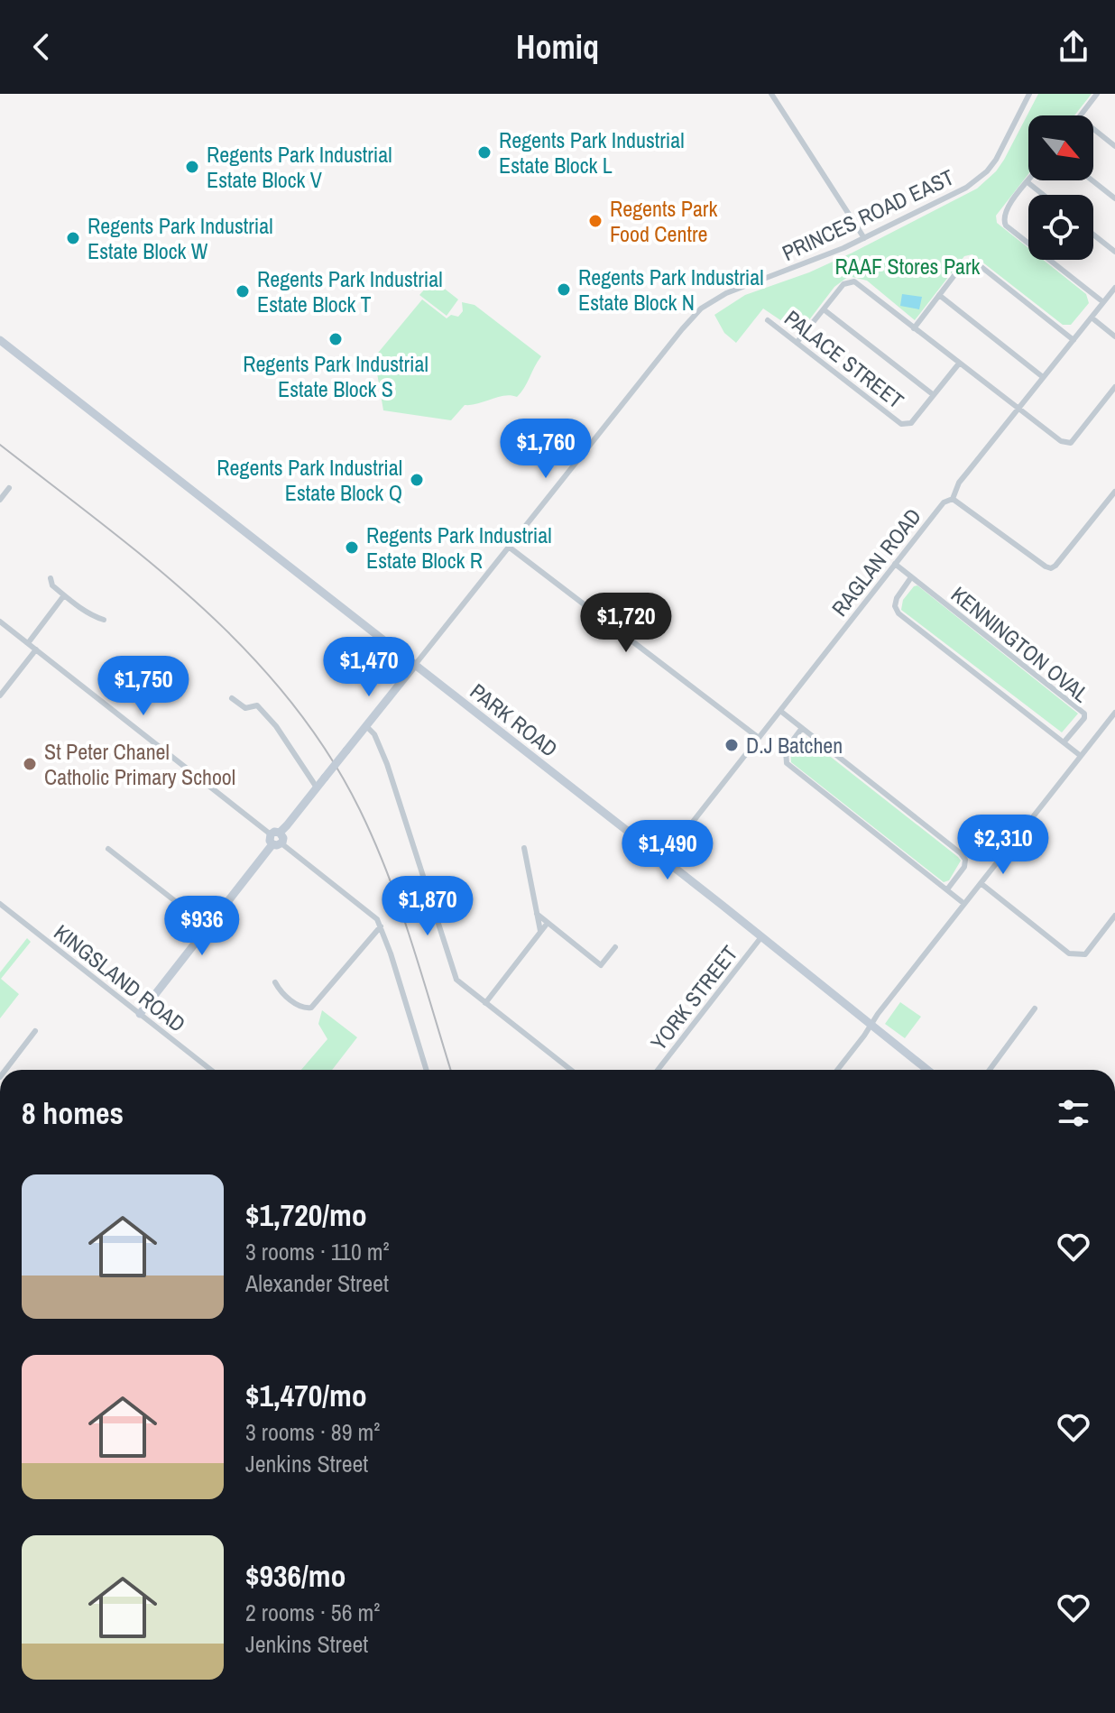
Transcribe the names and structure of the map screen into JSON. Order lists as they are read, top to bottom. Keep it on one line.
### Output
{"streets":{"main road":["PARK ROAD"],"street":["PRINCES ROAD EAST","PALACE STREET","RAGLAN ROAD","KENNINGTON OVAL","KINGSLAND ROAD","YORK STREET"]},"crossings":[["PRINCES ROAD EAST","PARK ROAD"],["RAGLAN ROAD","KENNINGTON OVAL"],["RAGLAN ROAD","PARK ROAD"],["PARK ROAD","YORK STREET"]],"parks":["RAAF Stores Park"],"places":["Regents Park Industrial Estate Block L","Regents Park Industrial Estate Block V","Regents Park Food Centre","Regents Park Industrial Estate Block W","Regents Park Industrial Estate Block N","Regents Park Industrial Estate Block T","Regents Park Industrial Estate Block S","Regents Park Industrial Estate Block Q","Regents Park Industrial Estate Block R","D.J Batchen","St Peter Chanel Catholic Primary School"],"north":"bottom right","page":{"header":"Homiq","price":["$1,760","$1,720","$1,470","$1,750","$2,310","$1,490","$1,870","$936"],"heading":"8 homes","list":[{"name":"$1,720/mo","note":"3 rooms · 110 m² · Alexander Street"},{"name":"$1,470/mo","note":"3 rooms · 89 m² · Jenkins Street"},{"name":"$936/mo","note":"2 rooms · 56 m² · Jenkins Street"}]}}
